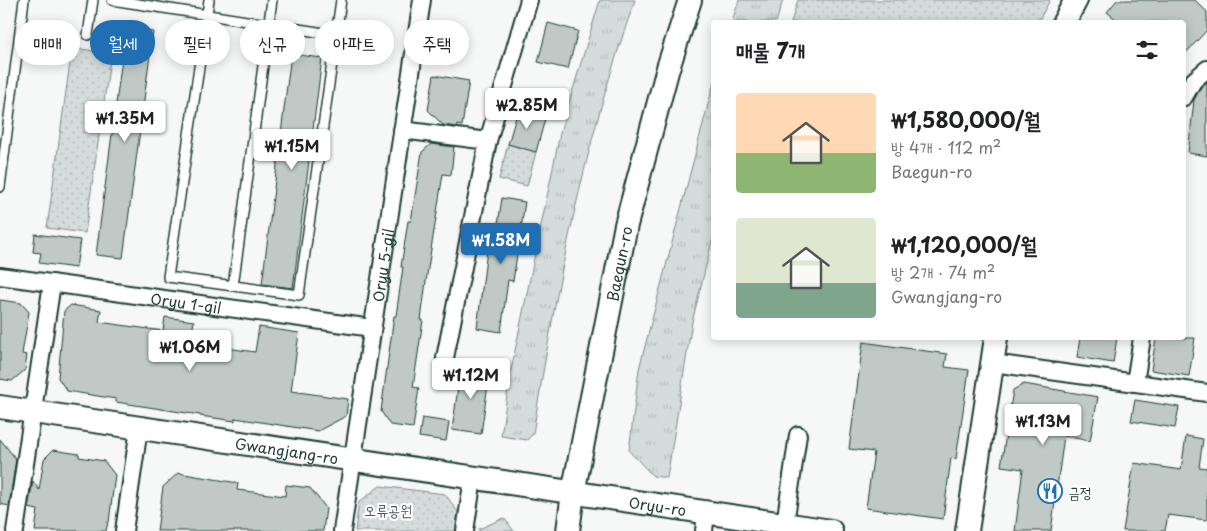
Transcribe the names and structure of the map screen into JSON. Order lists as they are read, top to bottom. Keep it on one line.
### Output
{"streets":{"street":["Baegun-ro","Oryu 5-gil","Oryu 1-gil","Gwangjang-ro","Oryu-ro"]},"crossings":[["Baegun-ro","Gwangjang-ro"],["Baegun-ro","Oryu-ro"],["Oryu 5-gil","Oryu 1-gil"],["Oryu 5-gil","Gwangjang-ro"],["Gwangjang-ro","Oryu-ro"]],"parks":["오류공원"],"places":{"restaurant":["금정"]},"page":{"chip":["매매","월세","필터","신규","아파트","주택"],"heading":"매물 7개","list":[{"name":"₩1,580,000/월","note":"방 4개 · 112 m² · Baegun-ro"},{"name":"₩1,120,000/월","note":"방 2개 · 74 m² · Gwangjang-ro"}],"price":["₩2.85M","₩1.35M","₩1.15M","₩1.58M","₩1.06M","₩1.12M","₩1.13M"]}}
